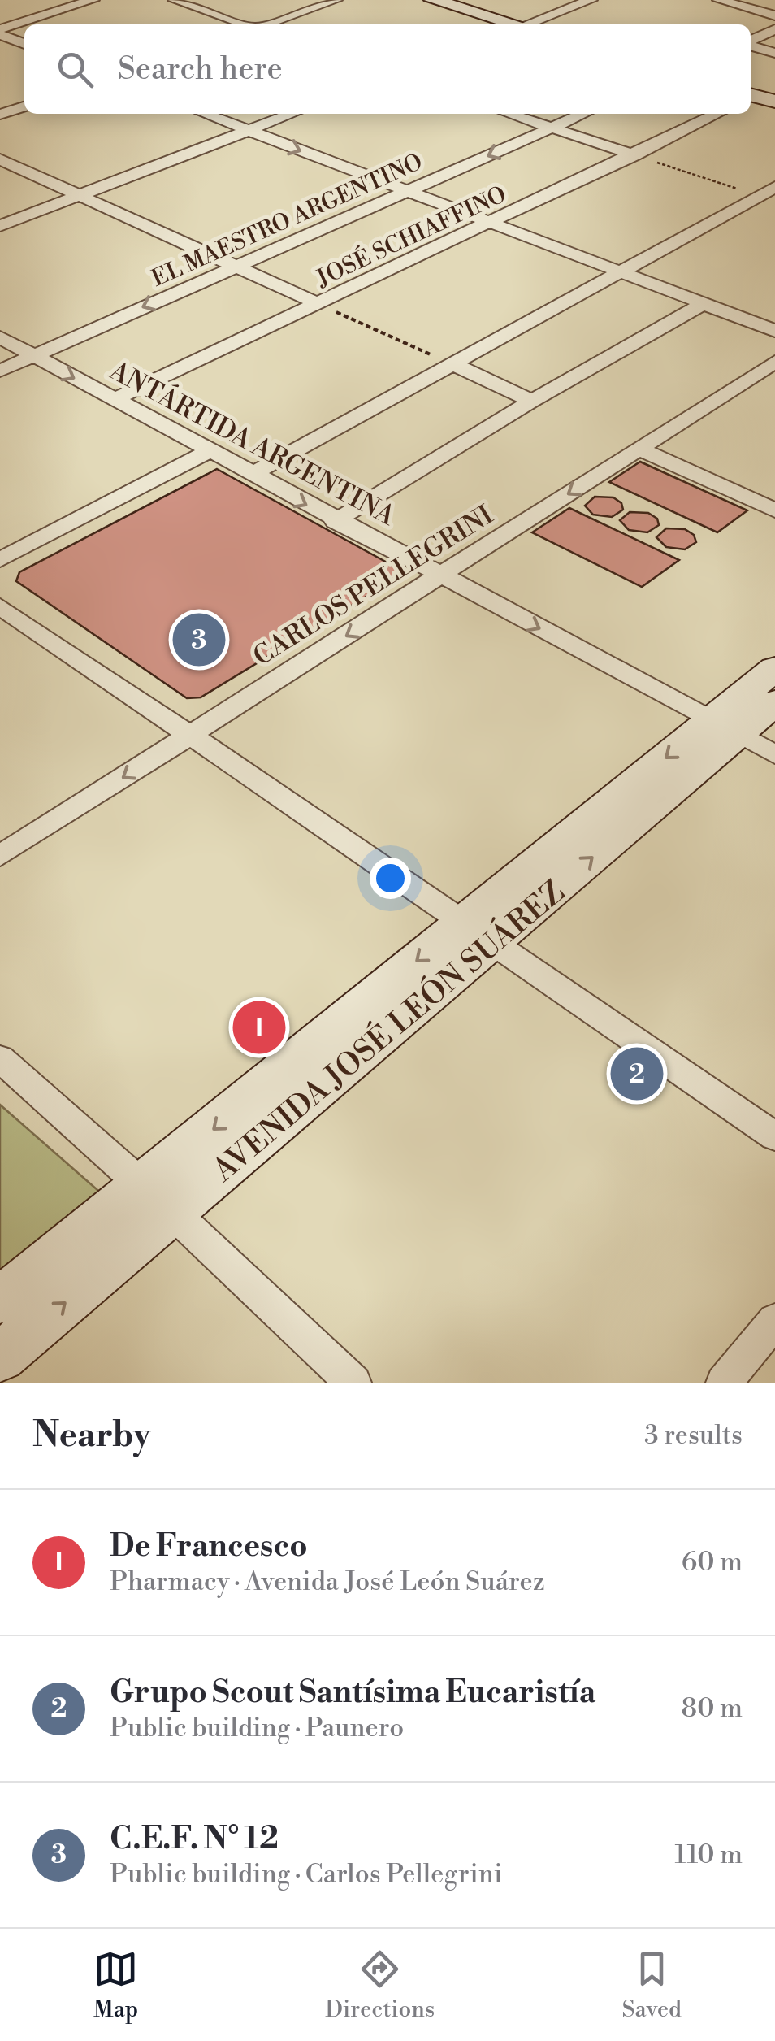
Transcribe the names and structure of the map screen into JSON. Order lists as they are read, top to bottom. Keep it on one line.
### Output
{"streets":{"main road":["AVENIDA JOSÉ LEÓN SUÁREZ"],"street":["EL MAESTRO ARGENTINO","JOSÉ SCHIAFFINO","ANTÁRTIDA ARGENTINA","CARLOS PELLEGRINI"]},"crossings":[["EL MAESTRO ARGENTINO","ANTÁRTIDA ARGENTINA"],["JOSÉ SCHIAFFINO","ANTÁRTIDA ARGENTINA"],["ANTÁRTIDA ARGENTINA","CARLOS PELLEGRINI"],["ANTÁRTIDA ARGENTINA","AVENIDA JOSÉ LEÓN SUÁREZ"]],"page":{"search":"Search here","pins":["3","1","2"],"heading":["Nearby","3 results"],"list":[{"mark":"1","name":"De Francesco","note":"Pharmacy · Avenida José León Suárez","value":"60 m"},{"mark":"2","name":"Grupo Scout Santísima Eucaristía","note":"Public building · Paunero","value":"80 m"},{"mark":"3","name":"C.E.F. N° 12","note":"Public building · Carlos Pellegrini","value":"110 m"}],"nav":["Map","Directions","Saved"]}}
